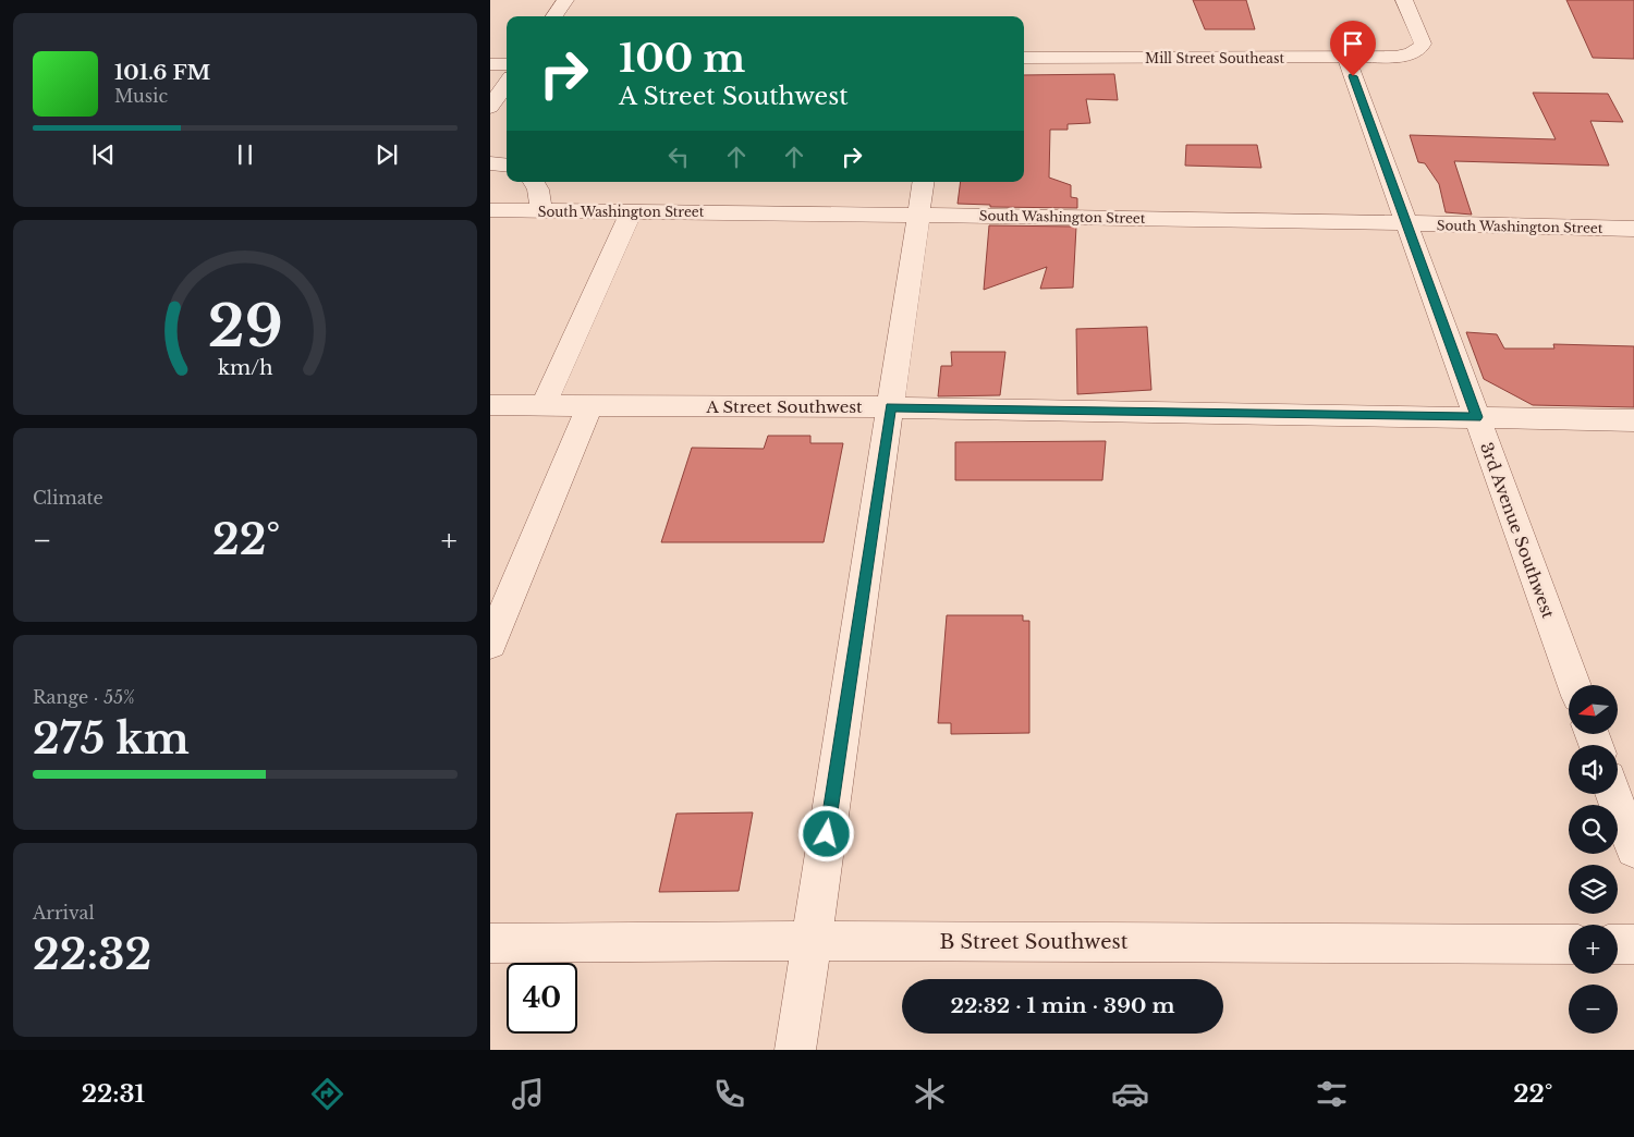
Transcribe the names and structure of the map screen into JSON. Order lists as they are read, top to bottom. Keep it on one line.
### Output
{"streets":{"street":["Mill Street Southeast","South Washington Street","A Street Southwest","3rd Avenue Southwest","B Street Southwest"]},"crossings":[["Mill Street Southeast","3rd Avenue Southwest"],["South Washington Street","3rd Avenue Southwest"],["A Street Southwest","3rd Avenue Southwest"]],"north":"left","page":{"turn":["100 m","A Street Southwest"],"song":["101.6 FM","Music"],"tile":["Climate",["Range · 55%","275 km"],["Arrival","22:32"]],"heat":["−","22°","+"],"map_buttons":["+","−"],"limit":"40","trip":"22:32 · 1 min · 390 m","tabs":["22:31","22°"],"gauge":["29","km/h"]}}
